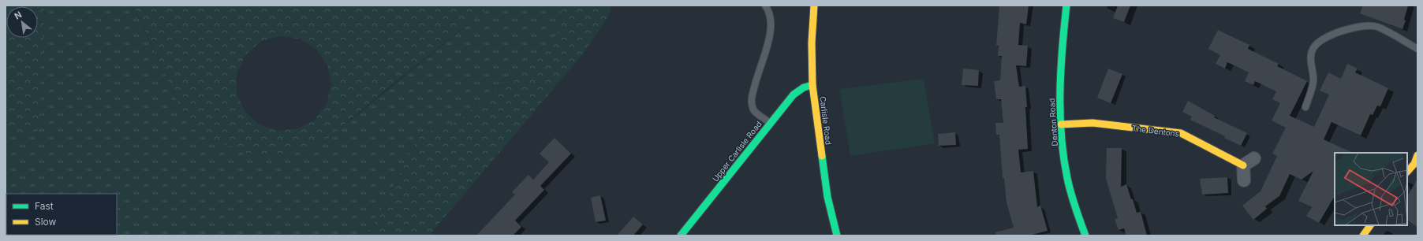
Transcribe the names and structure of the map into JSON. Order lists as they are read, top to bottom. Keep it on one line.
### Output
{"streets":{"street":["Carlisle Road","Denton Road","The Dentons","Upper Carlisle Road"]},"crossings":[["Carlisle Road","Upper Carlisle Road"],["Denton Road","The Dentons"]],"legend":["Fast","Slow"],"north":"top left"}
